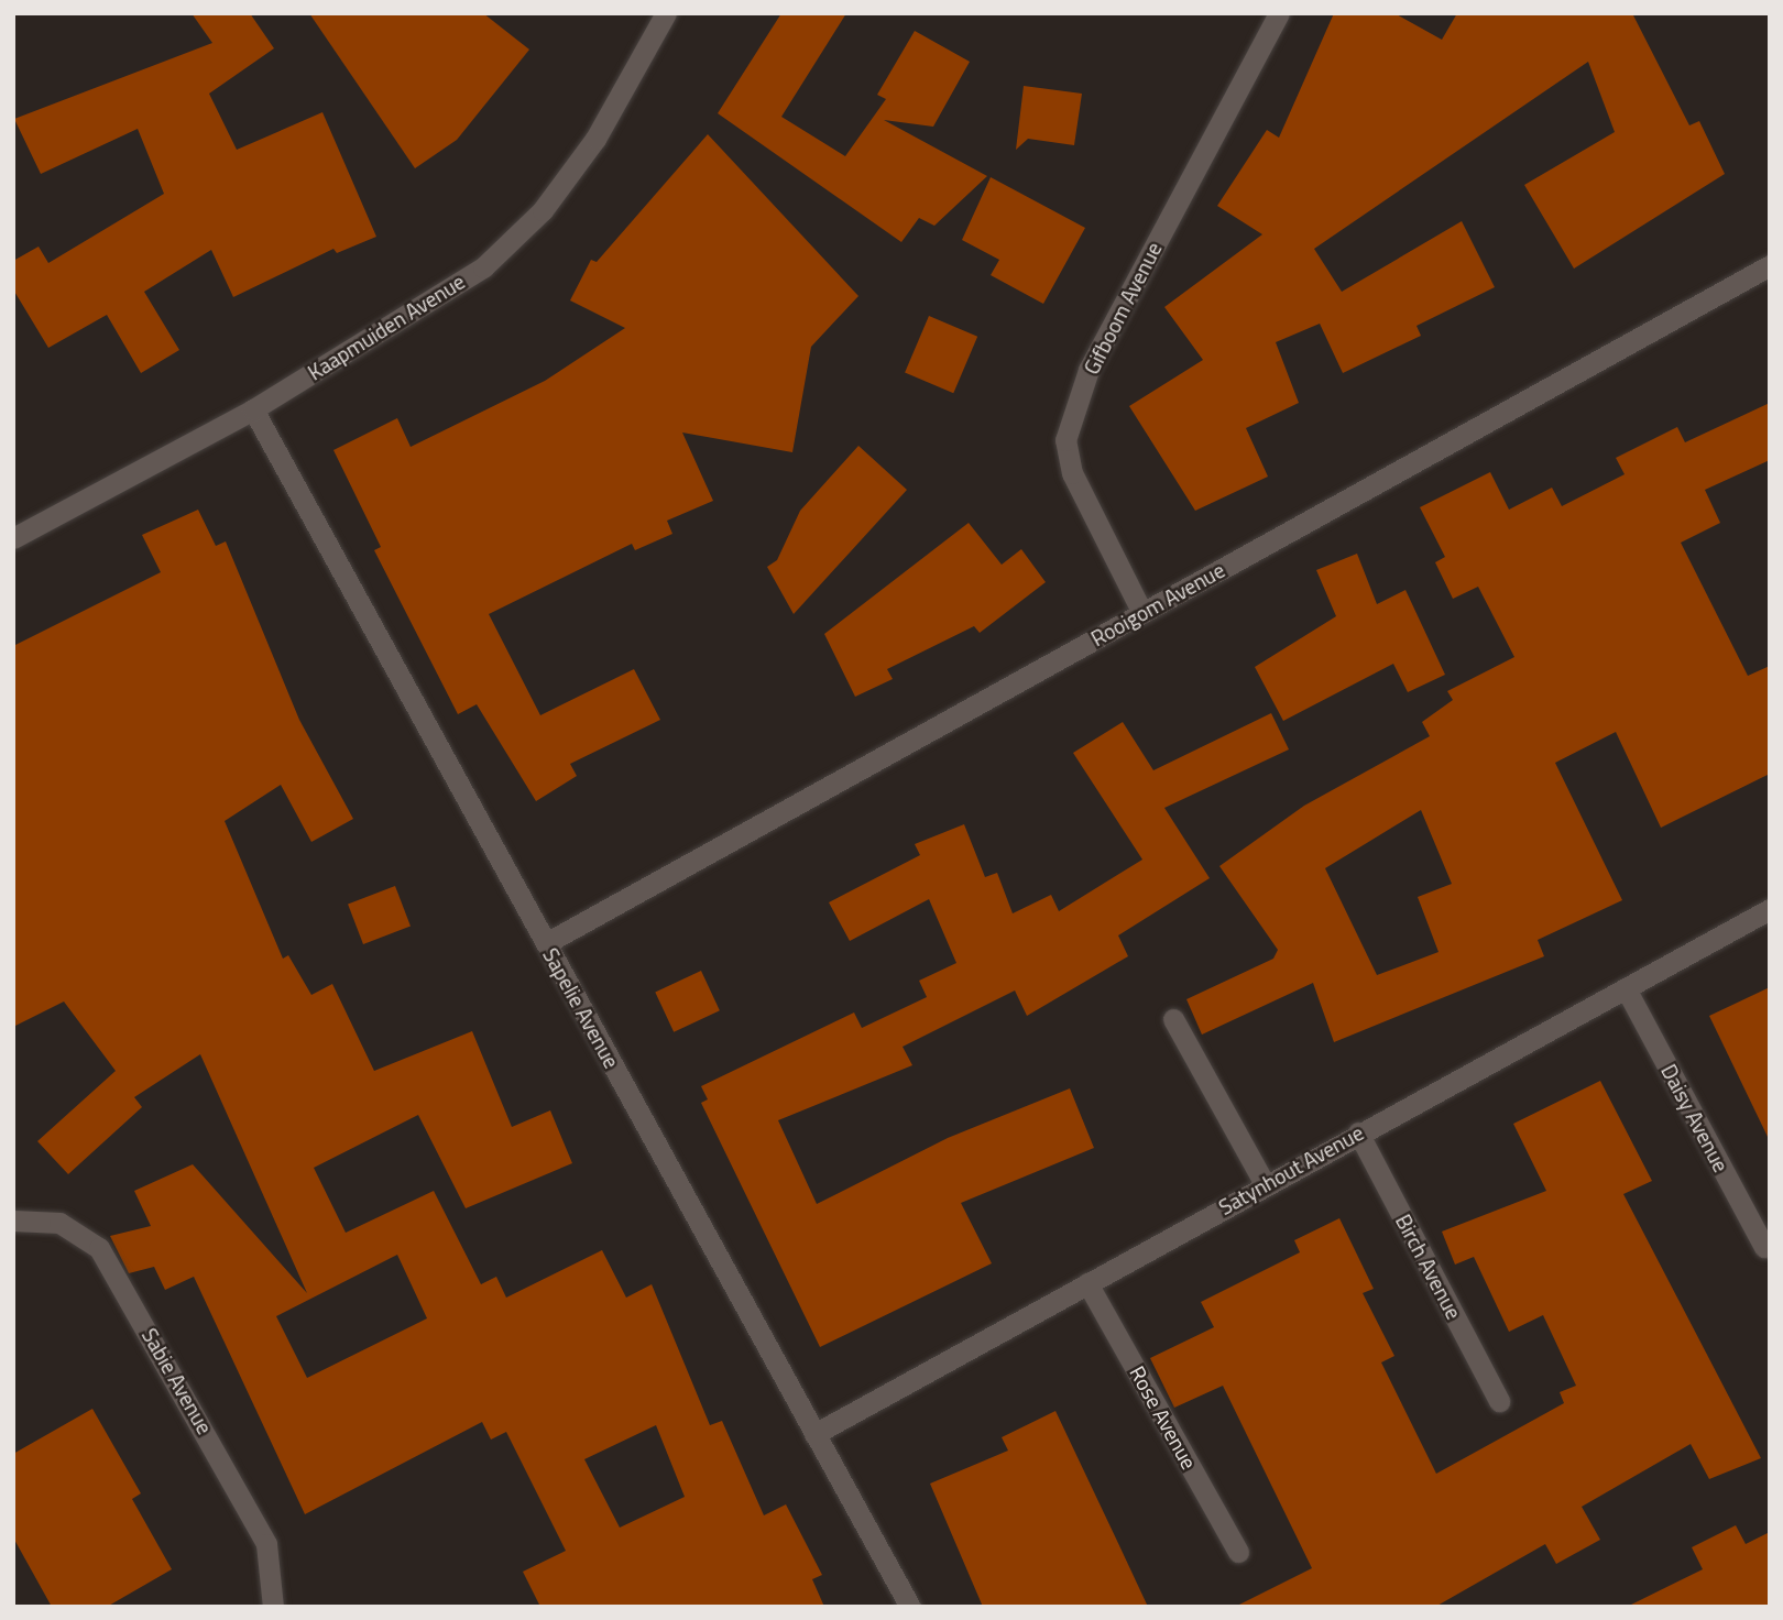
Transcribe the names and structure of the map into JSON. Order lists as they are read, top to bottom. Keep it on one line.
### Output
{"streets":{"street":["Gifboom Avenue","Kaapmuiden Avenue","Rooigom Avenue","Sapelie Avenue","Daisy Avenue","Satynhout Avenue","Birch Avenue","Sabie Avenue","Rose Avenue"]},"crossings":[["Gifboom Avenue","Rooigom Avenue"],["Kaapmuiden Avenue","Sapelie Avenue"],["Rooigom Avenue","Sapelie Avenue"],["Sapelie Avenue","Satynhout Avenue"],["Daisy Avenue","Satynhout Avenue"],["Satynhout Avenue","Birch Avenue"],["Satynhout Avenue","Rose Avenue"]]}
